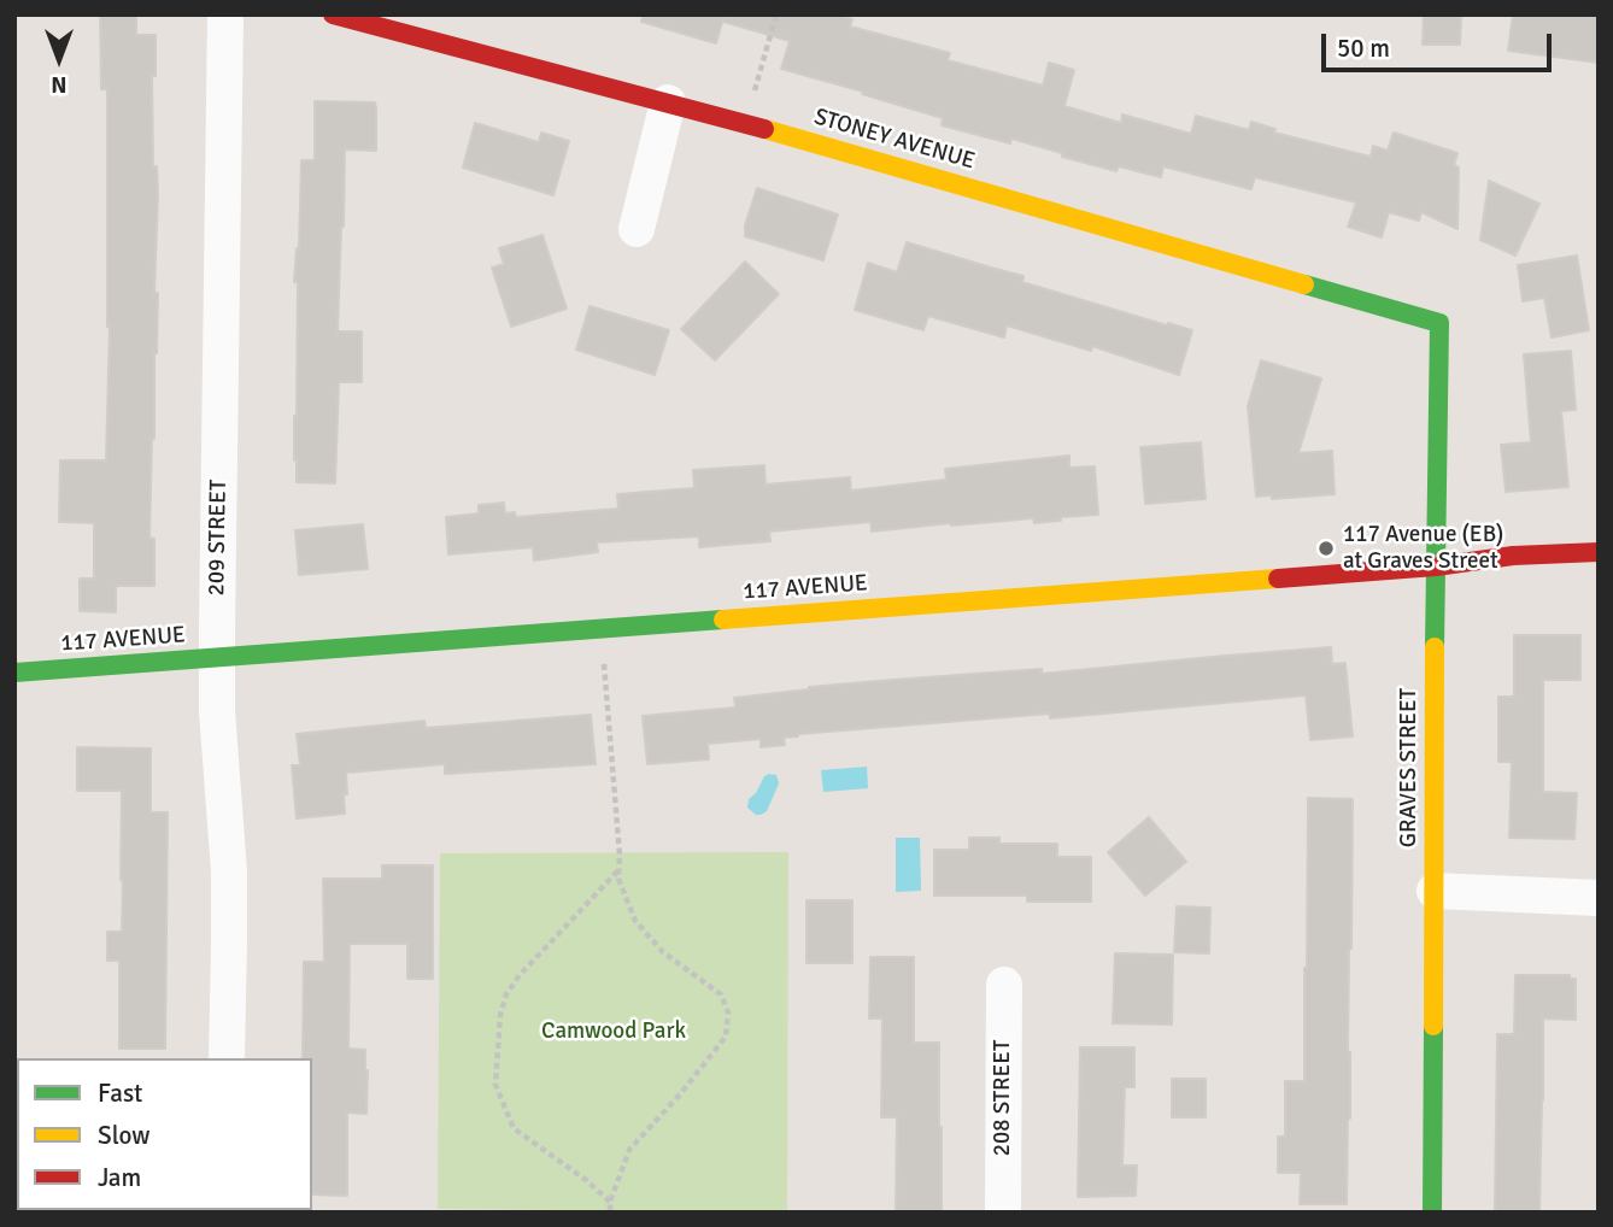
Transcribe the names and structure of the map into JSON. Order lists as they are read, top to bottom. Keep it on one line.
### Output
{"streets":{"street":["STONEY AVENUE","209 STREET","117 AVENUE","GRAVES STREET","208 STREET"]},"crossings":[["STONEY AVENUE","GRAVES STREET"],["209 STREET","117 AVENUE"],["117 AVENUE","GRAVES STREET"]],"parks":["Camwood Park"],"places":["117 Avenue (EB) at Graves Street"],"legend":["Fast","Slow","Jam"],"scale_bar":"50 m","north":"bottom"}
